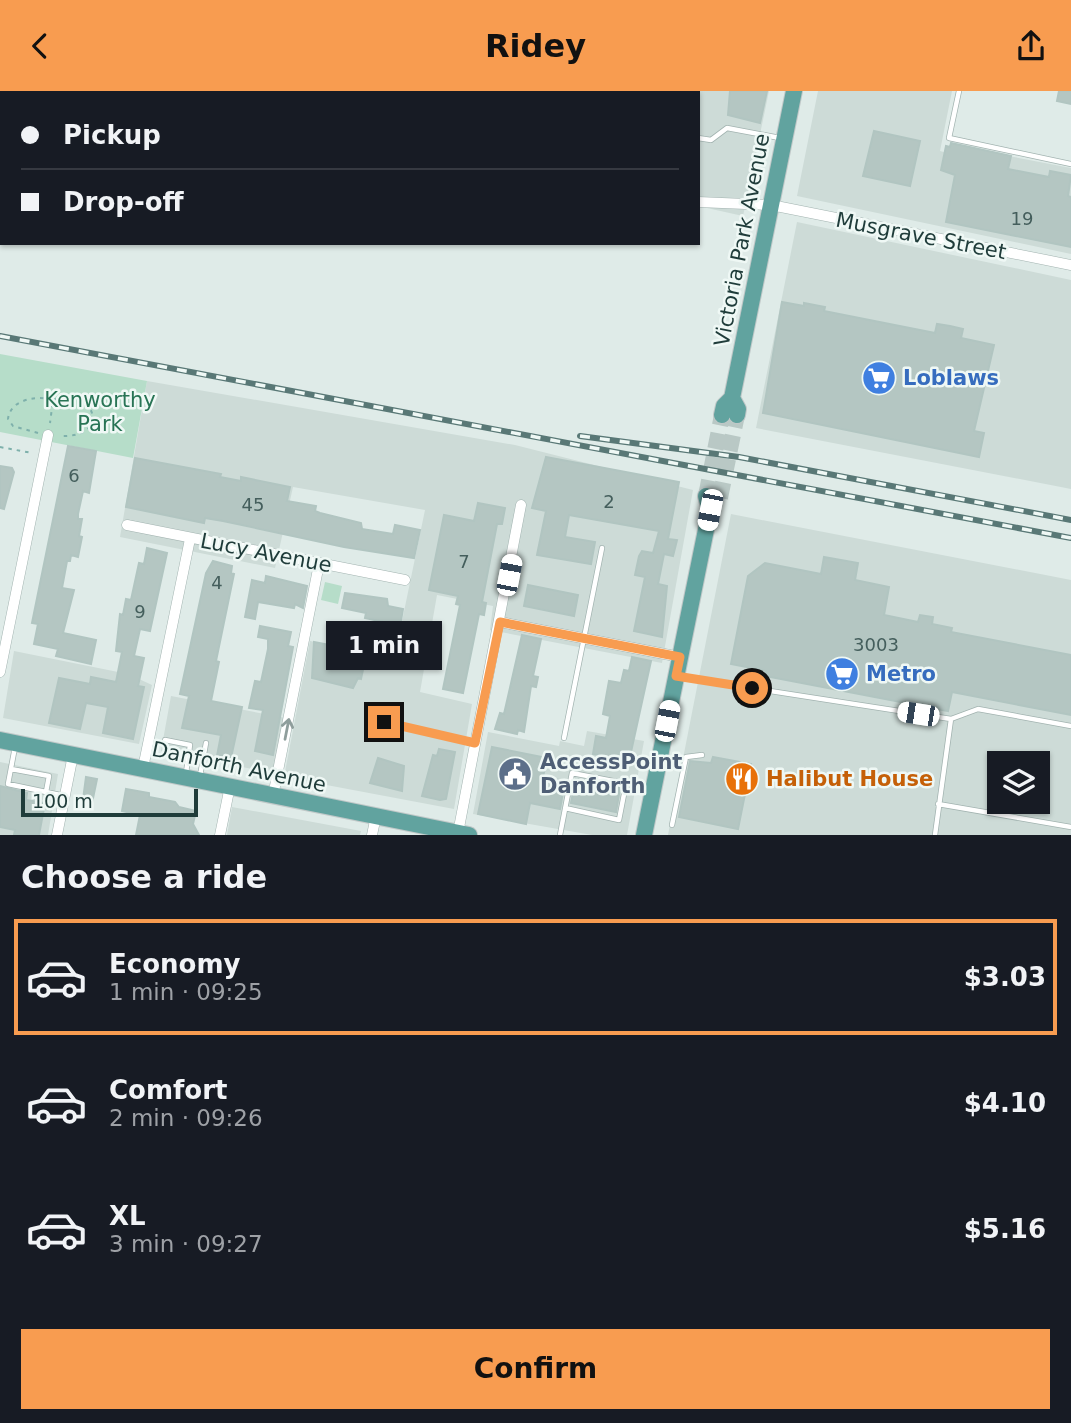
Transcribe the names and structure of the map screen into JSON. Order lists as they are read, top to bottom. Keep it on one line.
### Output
{"streets":{"main road":["Victoria Park Avenue","Danforth Avenue"],"street":["Musgrave Street","Lucy Avenue"]},"crossings":[["Musgrave Street","Victoria Park Avenue"]],"parks":["Kenworthy Park"],"places":{"supermarket":["Loblaws","Metro"],"public building":["AccessPoint Danforth"],"restaurant":["Halibut House"]},"house_numbers":["19","6","2","45","7","4","9","3003"],"scale_bar":"100 m","page":{"header":"Ridey","banner":["Pickup","Drop-off"],"bubble":"1 min","scale":"100 m","heading":"Choose a ride","list":[{"name":"Economy","note":"1 min · 09:25","value":"$3.03"},{"name":"Comfort","note":"2 min · 09:26","value":"$4.10"},{"name":"XL","note":"3 min · 09:27","value":"$5.16"}],"buttons":"Confirm"}}
